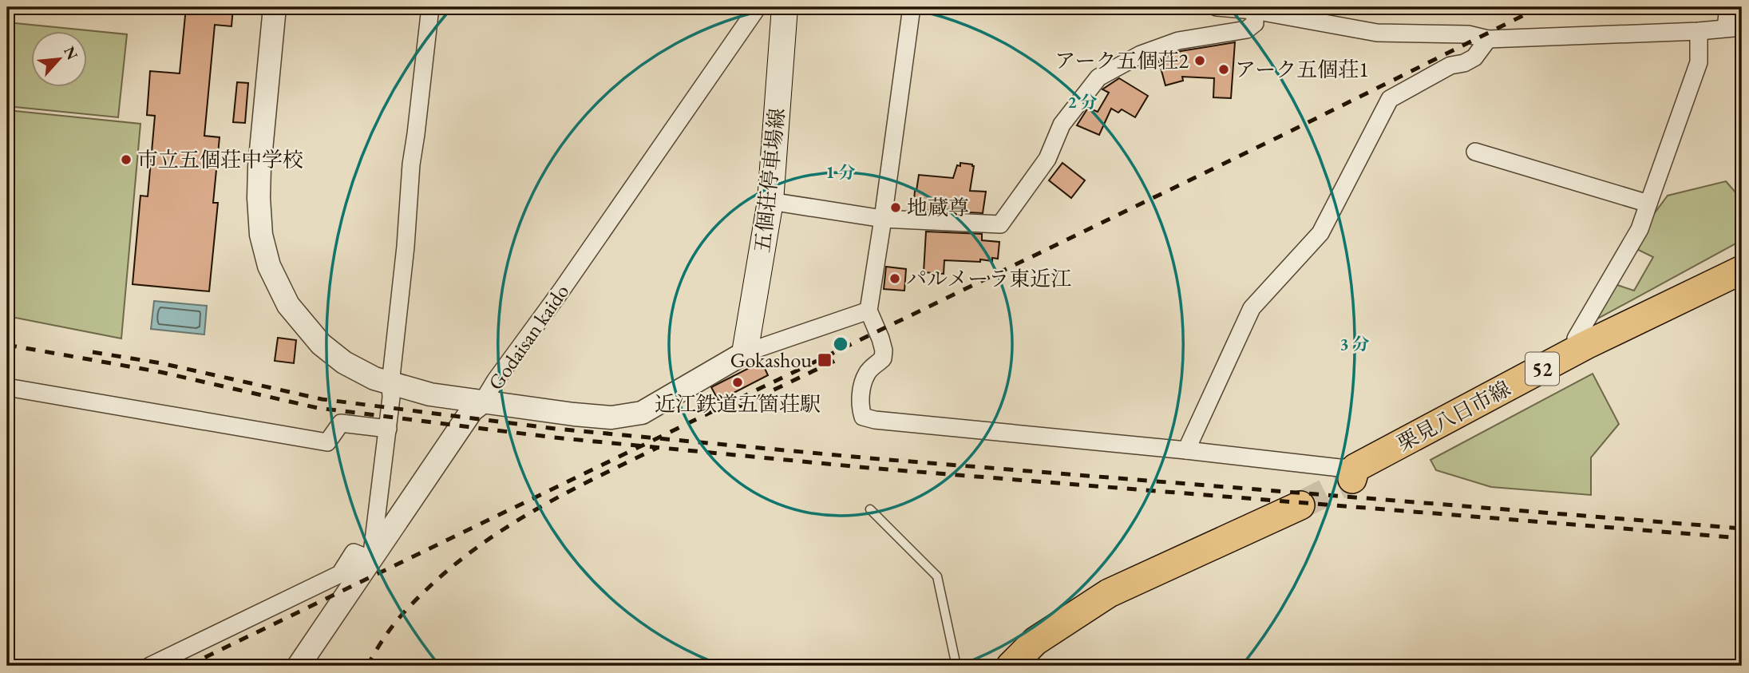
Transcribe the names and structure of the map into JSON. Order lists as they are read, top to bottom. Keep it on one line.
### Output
{"streets":{"main road":["五個荘停車場線","52","栗見八日市線"],"street":["Godaisan kaido"]},"places":{"other":["アーク五個荘2","アーク五個荘1","市立五個荘中学校","地蔵尊","パルメーラ東近江","近江鉄道五箇荘駅"],"transit":["Gokashou"]},"north":"top right","rings":["2 分","1 分","3 分"]}
